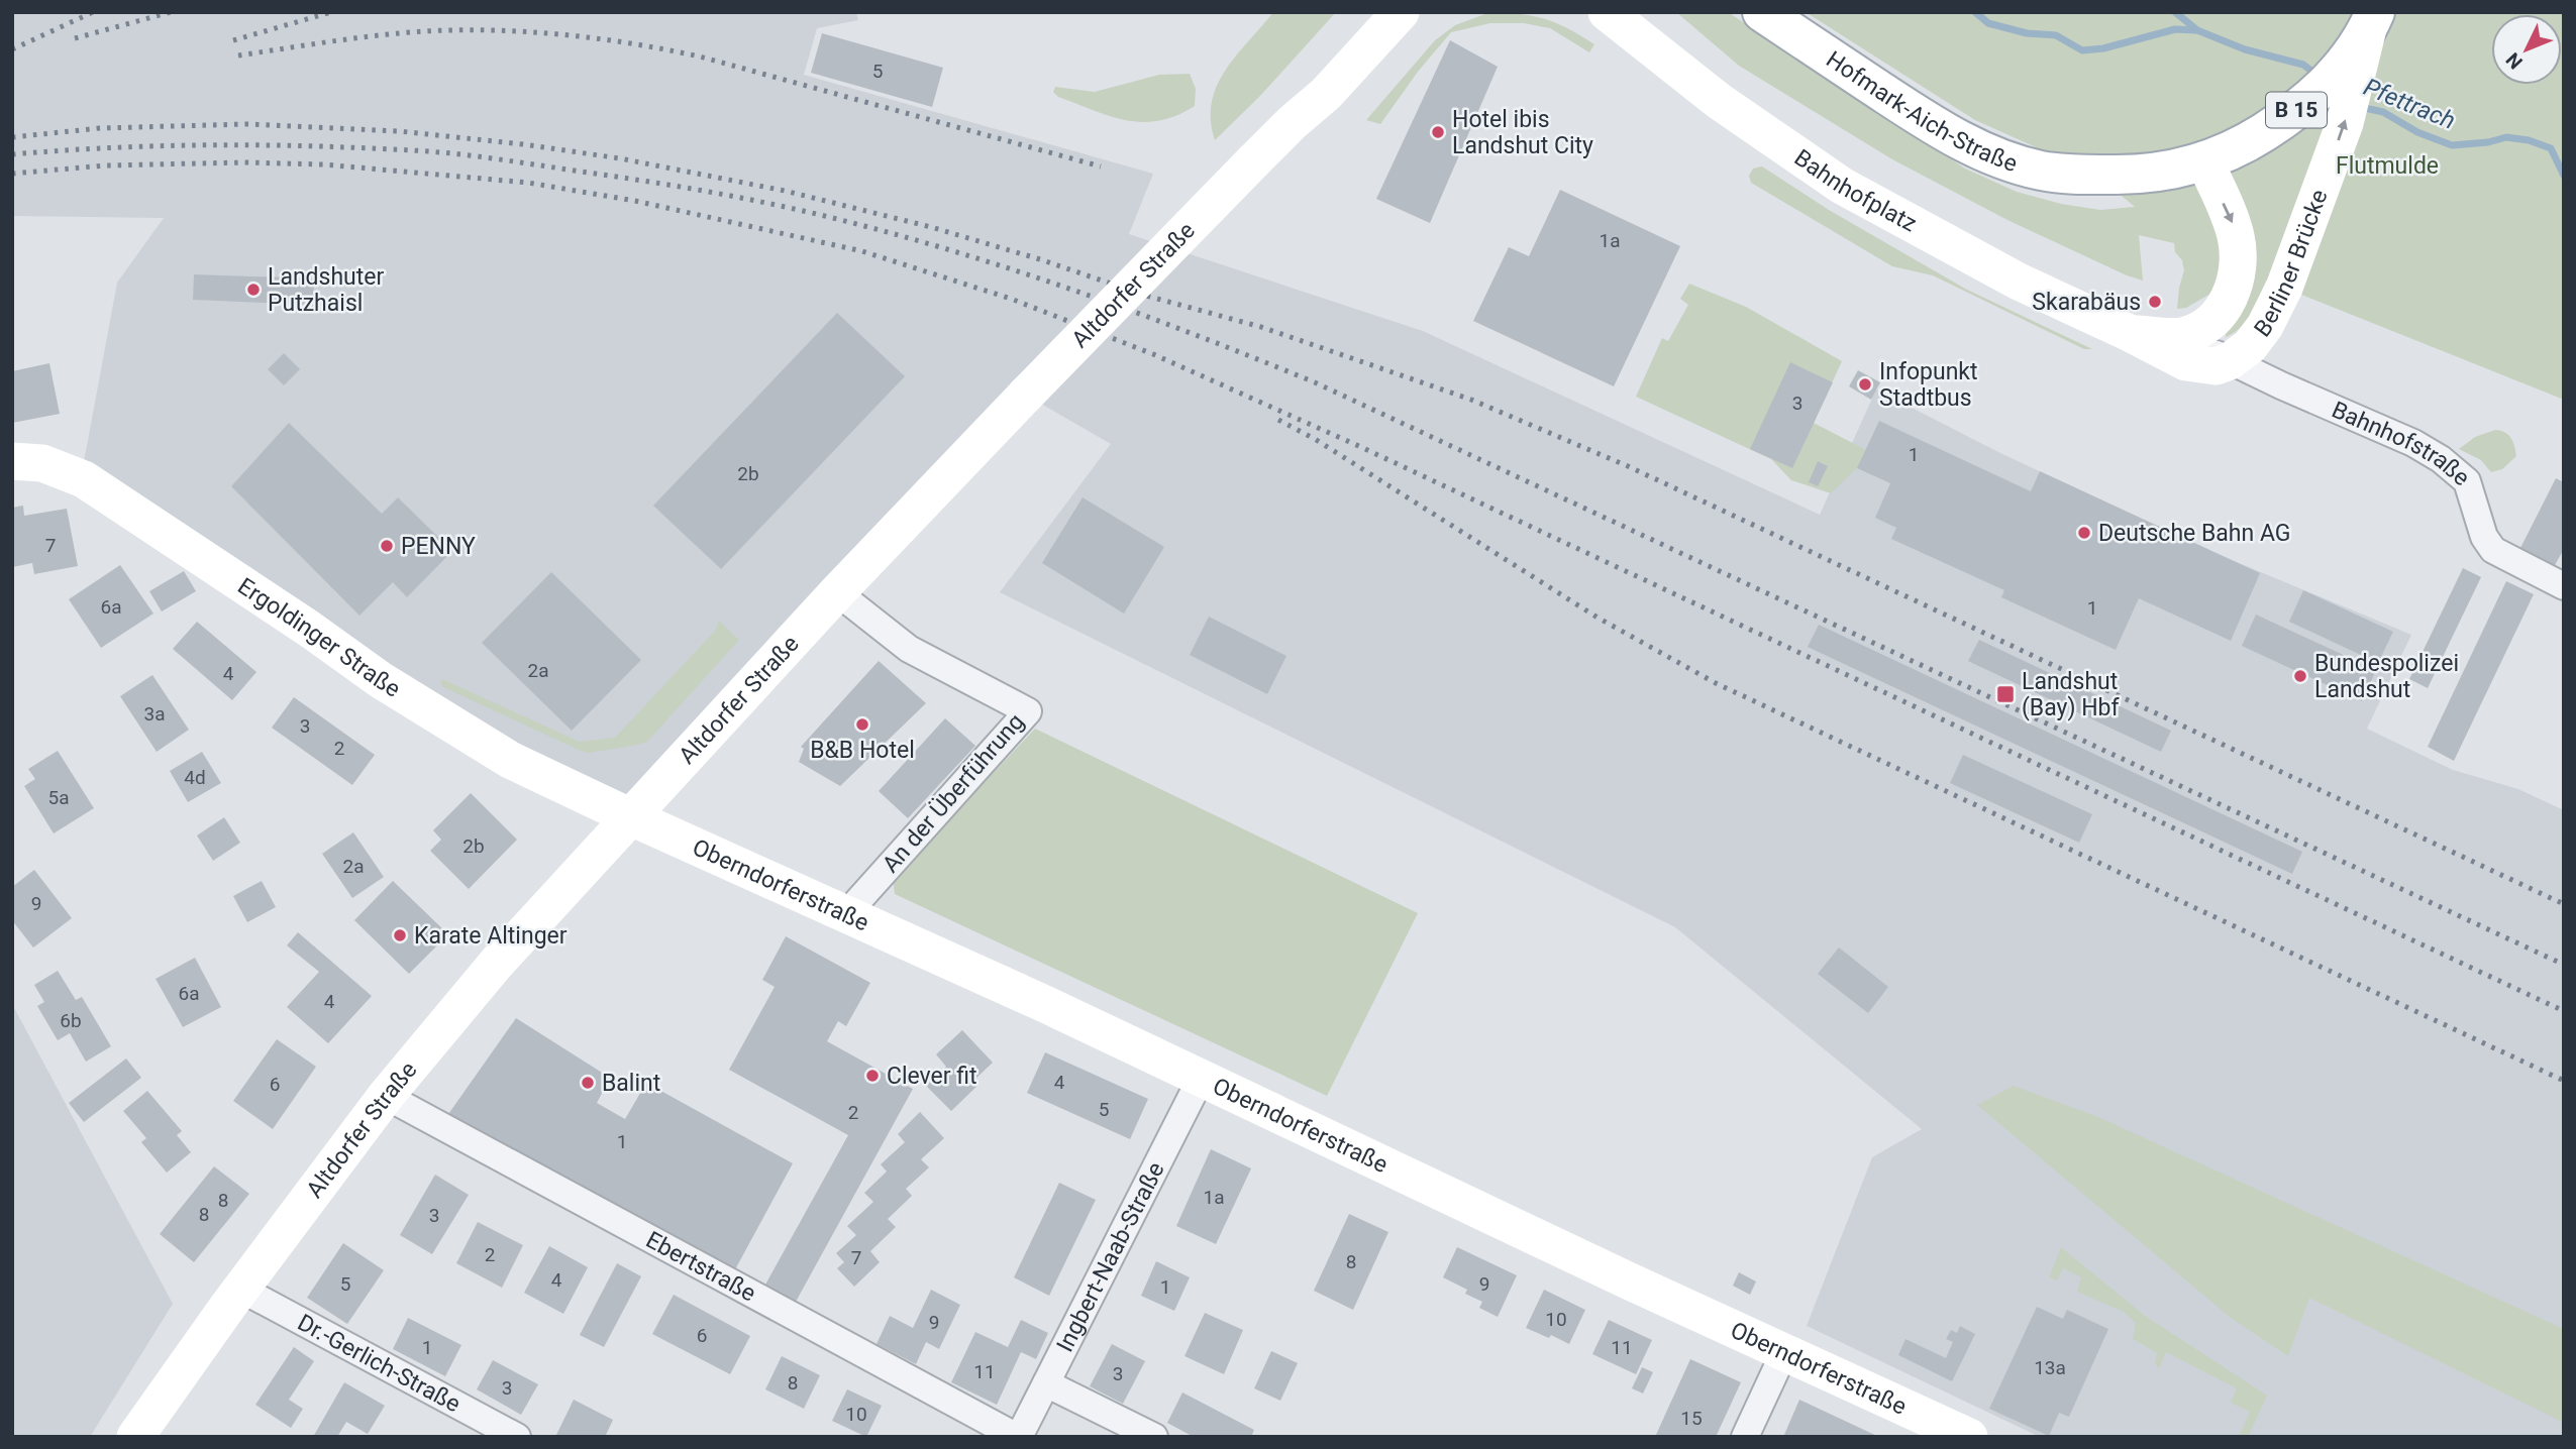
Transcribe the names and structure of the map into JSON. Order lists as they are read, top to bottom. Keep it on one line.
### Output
{"streets":{"main road":["Hofmark-Aich-Straße","B 15","Bahnhofplatz","Berliner Brücke","Altdorfer Straße","Ergoldinger Straße","Oberndorferstraße"],"street":["Bahnhofstraße","An der Überführung","Ingbert-Naab-Straße","Ebertstraße","Dr.-Gerlich-Straße"]},"crossings":[["Hofmark-Aich-Straße","Berliner Brücke"],["Berliner Brücke","Bahnhofstraße"],["Altdorfer Straße","Ergoldinger Straße"],["Altdorfer Straße","An der Überführung"],["Altdorfer Straße","Oberndorferstraße"],["Altdorfer Straße","Ebertstraße"],["Altdorfer Straße","Dr.-Gerlich-Straße"],["Ergoldinger Straße","Oberndorferstraße"],["An der Überführung","Oberndorferstraße"],["Oberndorferstraße","Ingbert-Naab-Straße"],["Ingbert-Naab-Straße","Ebertstraße"]],"water":["Pfettrach"],"parks":["Flutmulde"],"places":{"other":["Hotel ibis Landshut City","Landshuter Putzhaisl","Skarabäus","Infopunkt Stadtbus","Deutsche Bahn AG","PENNY","Bundespolizei Landshut","B&B Hotel","Karate Altinger","Clever fit","Balint"],"transit":["Landshut (Bay) Hbf"]},"house_numbers":["5","1a","3","1","2b","7","6a","1","2a","4","3a","3","2","4d","5a","2b","2a","9","6a","4","6b","4","6","5","2","1","1a","8","8","3","2","7","8","4","5","9","1","10","9","6","1","11","13a","11","3","8","3","10","15"],"north":"bottom left"}
